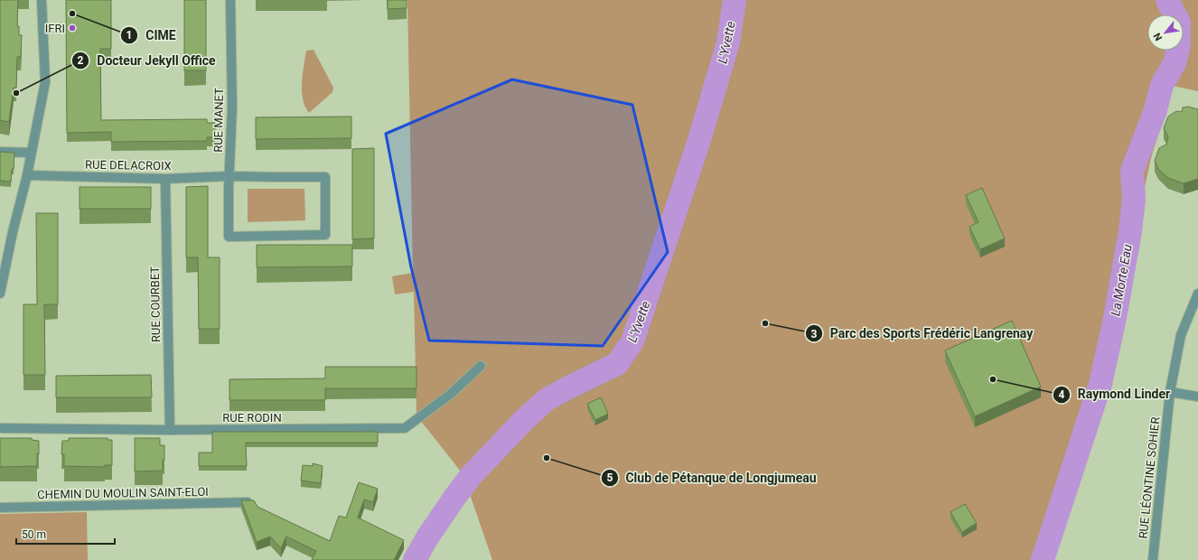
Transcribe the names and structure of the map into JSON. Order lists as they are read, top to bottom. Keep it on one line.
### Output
{"streets":{"street":["RUE MANET","RUE DELACROIX","RUE COURBET","RUE RODIN","RUE LÉONTINE SOHIER","CHEMIN DU MOULIN SAINT-ELOI"]},"crossings":[["RUE MANET","RUE DELACROIX"],["RUE DELACROIX","RUE COURBET"],["RUE COURBET","RUE RODIN"]],"water":["L'Yvette","La Morte Eau"],"places":["CIME","IFRI","Docteur Jekyll Office","Parc des Sports Frédéric Langrenay","Raymond Linder","Club de Pétanque de Longjumeau"],"scale_bar":"50 m","north":"bottom left"}
